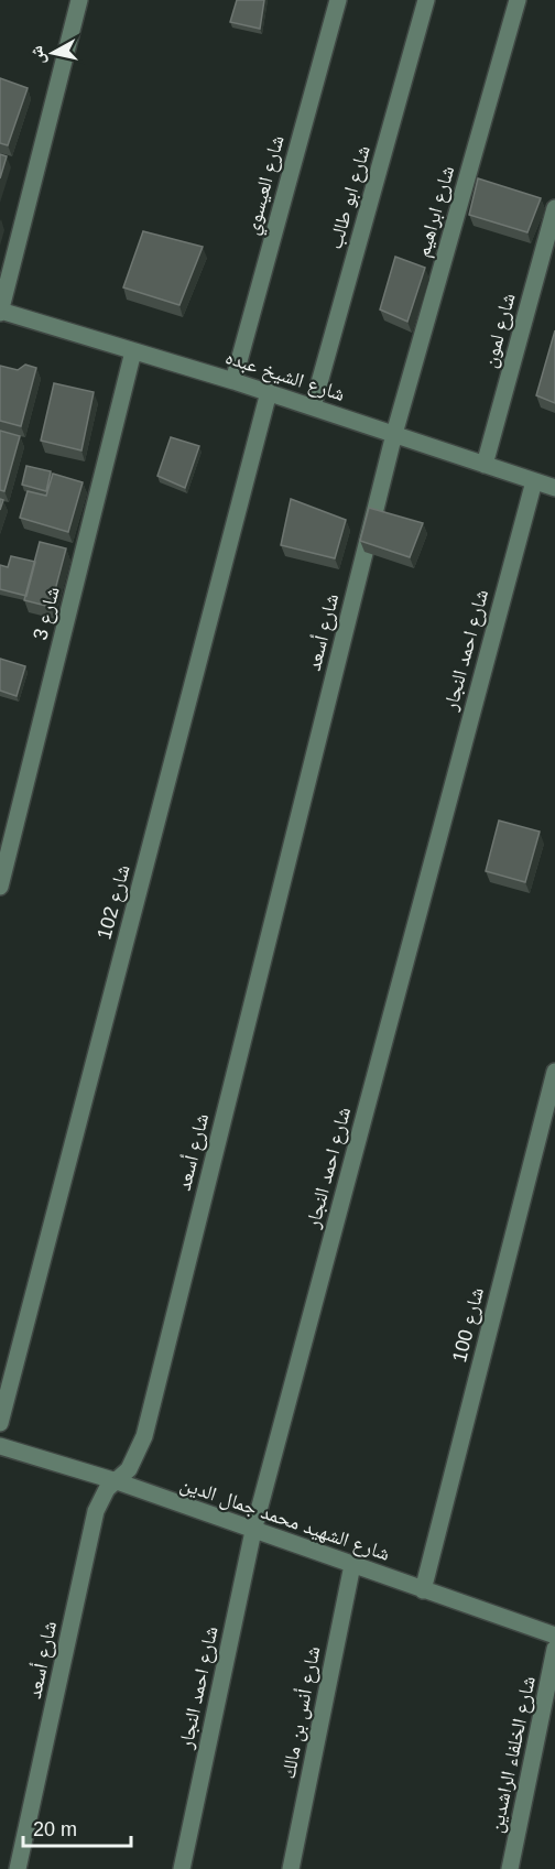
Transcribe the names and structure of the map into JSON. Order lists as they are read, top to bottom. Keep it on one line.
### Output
{"streets":{"street":["شارع العيسوي","شارع ابو طالب","شارع ابراهيم","شارع لمون","شارع الشيخ عبده","شارع 3","شارع أسعد","شارع احمد النجار","شارع 102","شارع 100","شارع الشهيد محمد جمال الدين","شارع أنس بن مالك","شارع الخلفاء الراشدين"]},"crossings":[["شارع العيسوي","شارع الشيخ عبده"],["شارع ابو طالب","شارع الشيخ عبده"],["شارع ابراهيم","شارع الشيخ عبده"],["شارع ابراهيم","شارع أسعد"],["شارع لمون","شارع الشيخ عبده"],["شارع الشيخ عبده","شارع 3"],["شارع الشيخ عبده","شارع أسعد"],["شارع الشيخ عبده","شارع احمد النجار"],["شارع الشيخ عبده","شارع 102"],["شارع أسعد","شارع الشهيد محمد جمال الدين"],["شارع احمد النجار","شارع الشهيد محمد جمال الدين"],["شارع 100","شارع الشهيد محمد جمال الدين"],["شارع الشهيد محمد جمال الدين","شارع أنس بن مالك"]],"scale_bar":"20 m","north":"left"}
